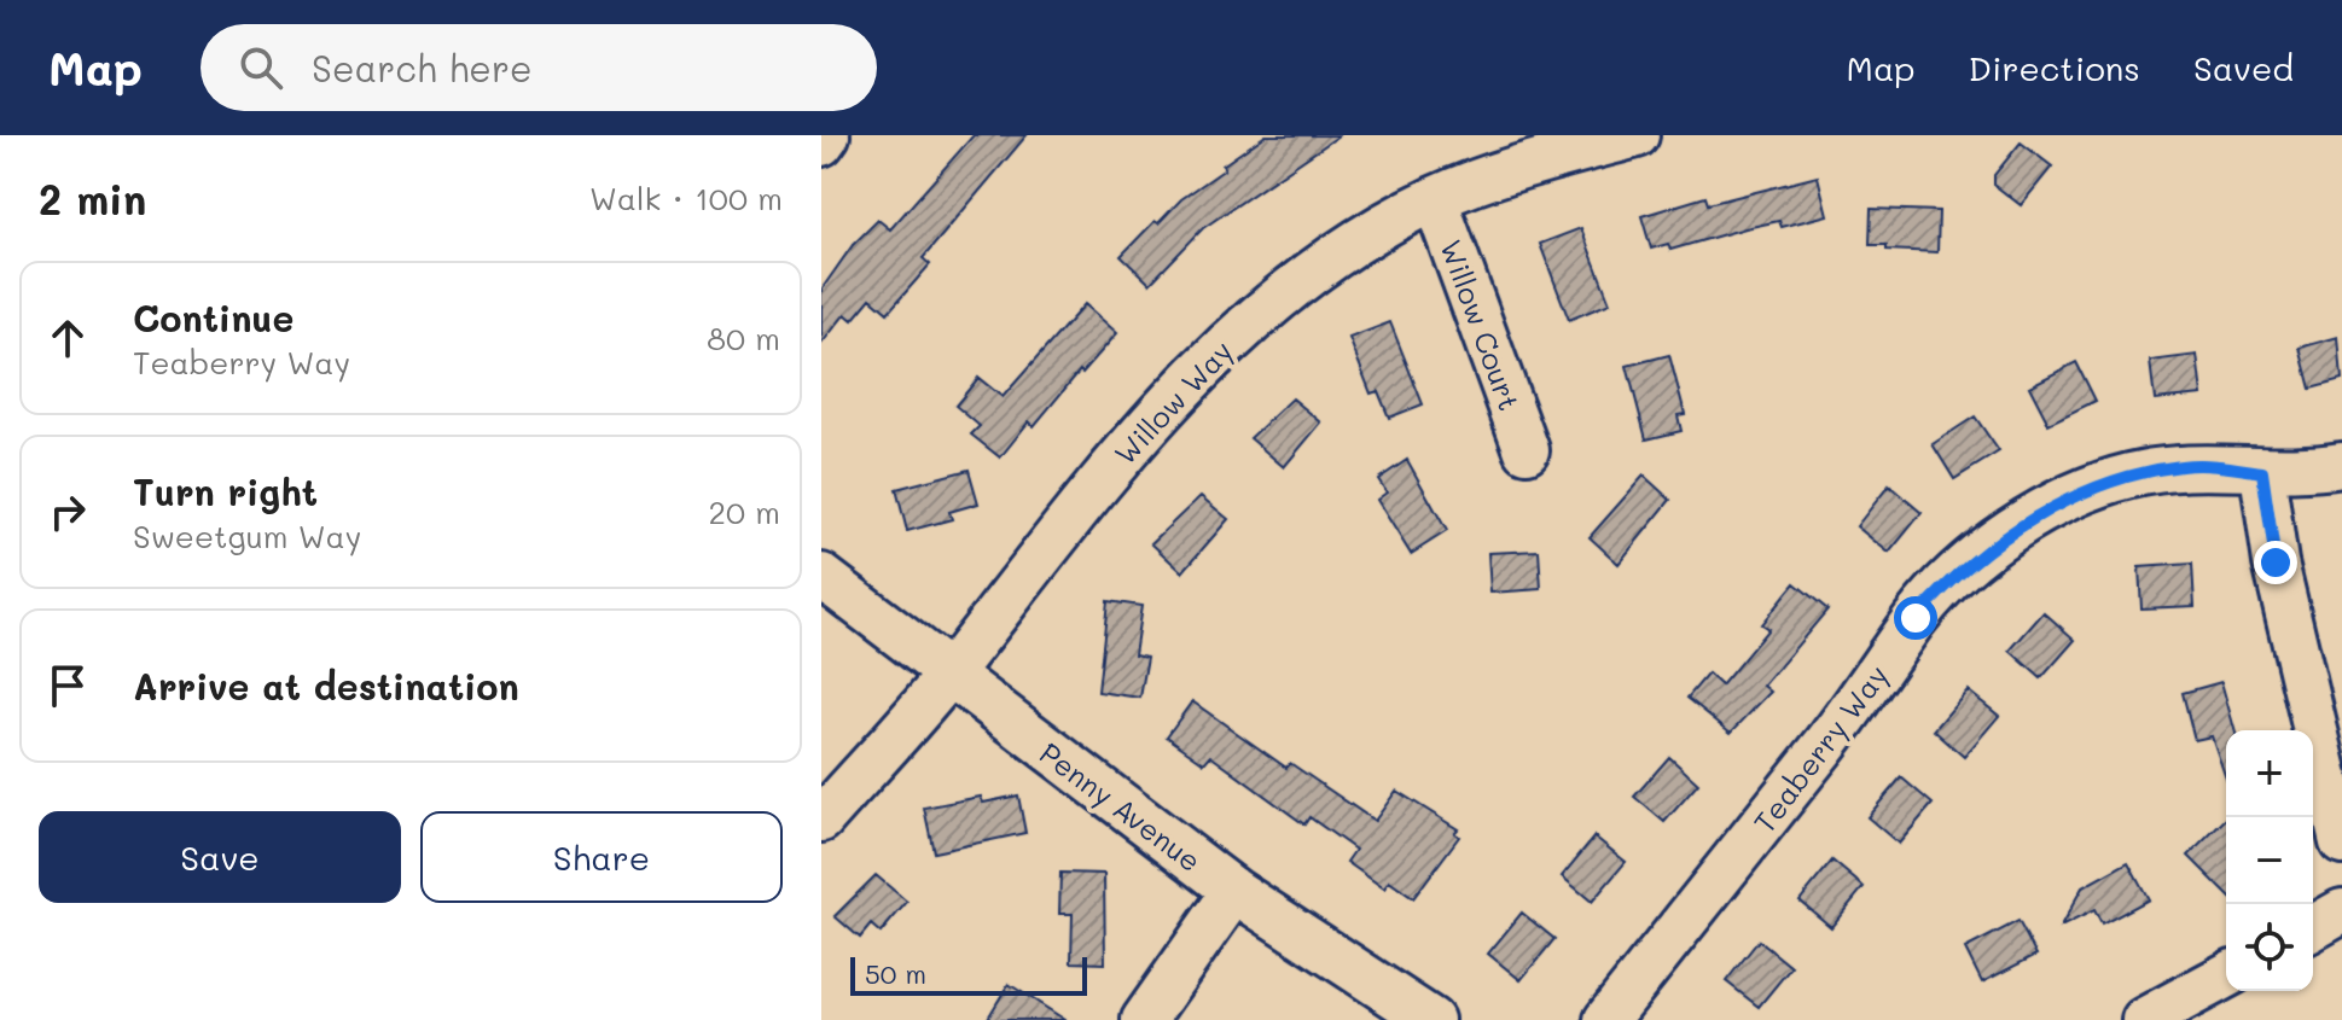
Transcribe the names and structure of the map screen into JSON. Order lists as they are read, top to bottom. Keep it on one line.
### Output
{"streets":{"street":["Willow Court","Willow Way","Teaberry Way","Penny Avenue"]},"crossings":[["Willow Court","Willow Way"],["Willow Way","Penny Avenue"]],"scale_bar":"50 m","page":{"header":"Map","search":"Search here","nav":["Map","Directions","Saved"],"heading":["2 min","Walk · 100 m"],"list":[["Continue","Teaberry Way","80 m"],["Turn right","Sweetgum Way","20 m"],"Arrive at destination"],"map_buttons":["+","−"],"buttons":["Save","Share"],"scale":"50 m"}}
